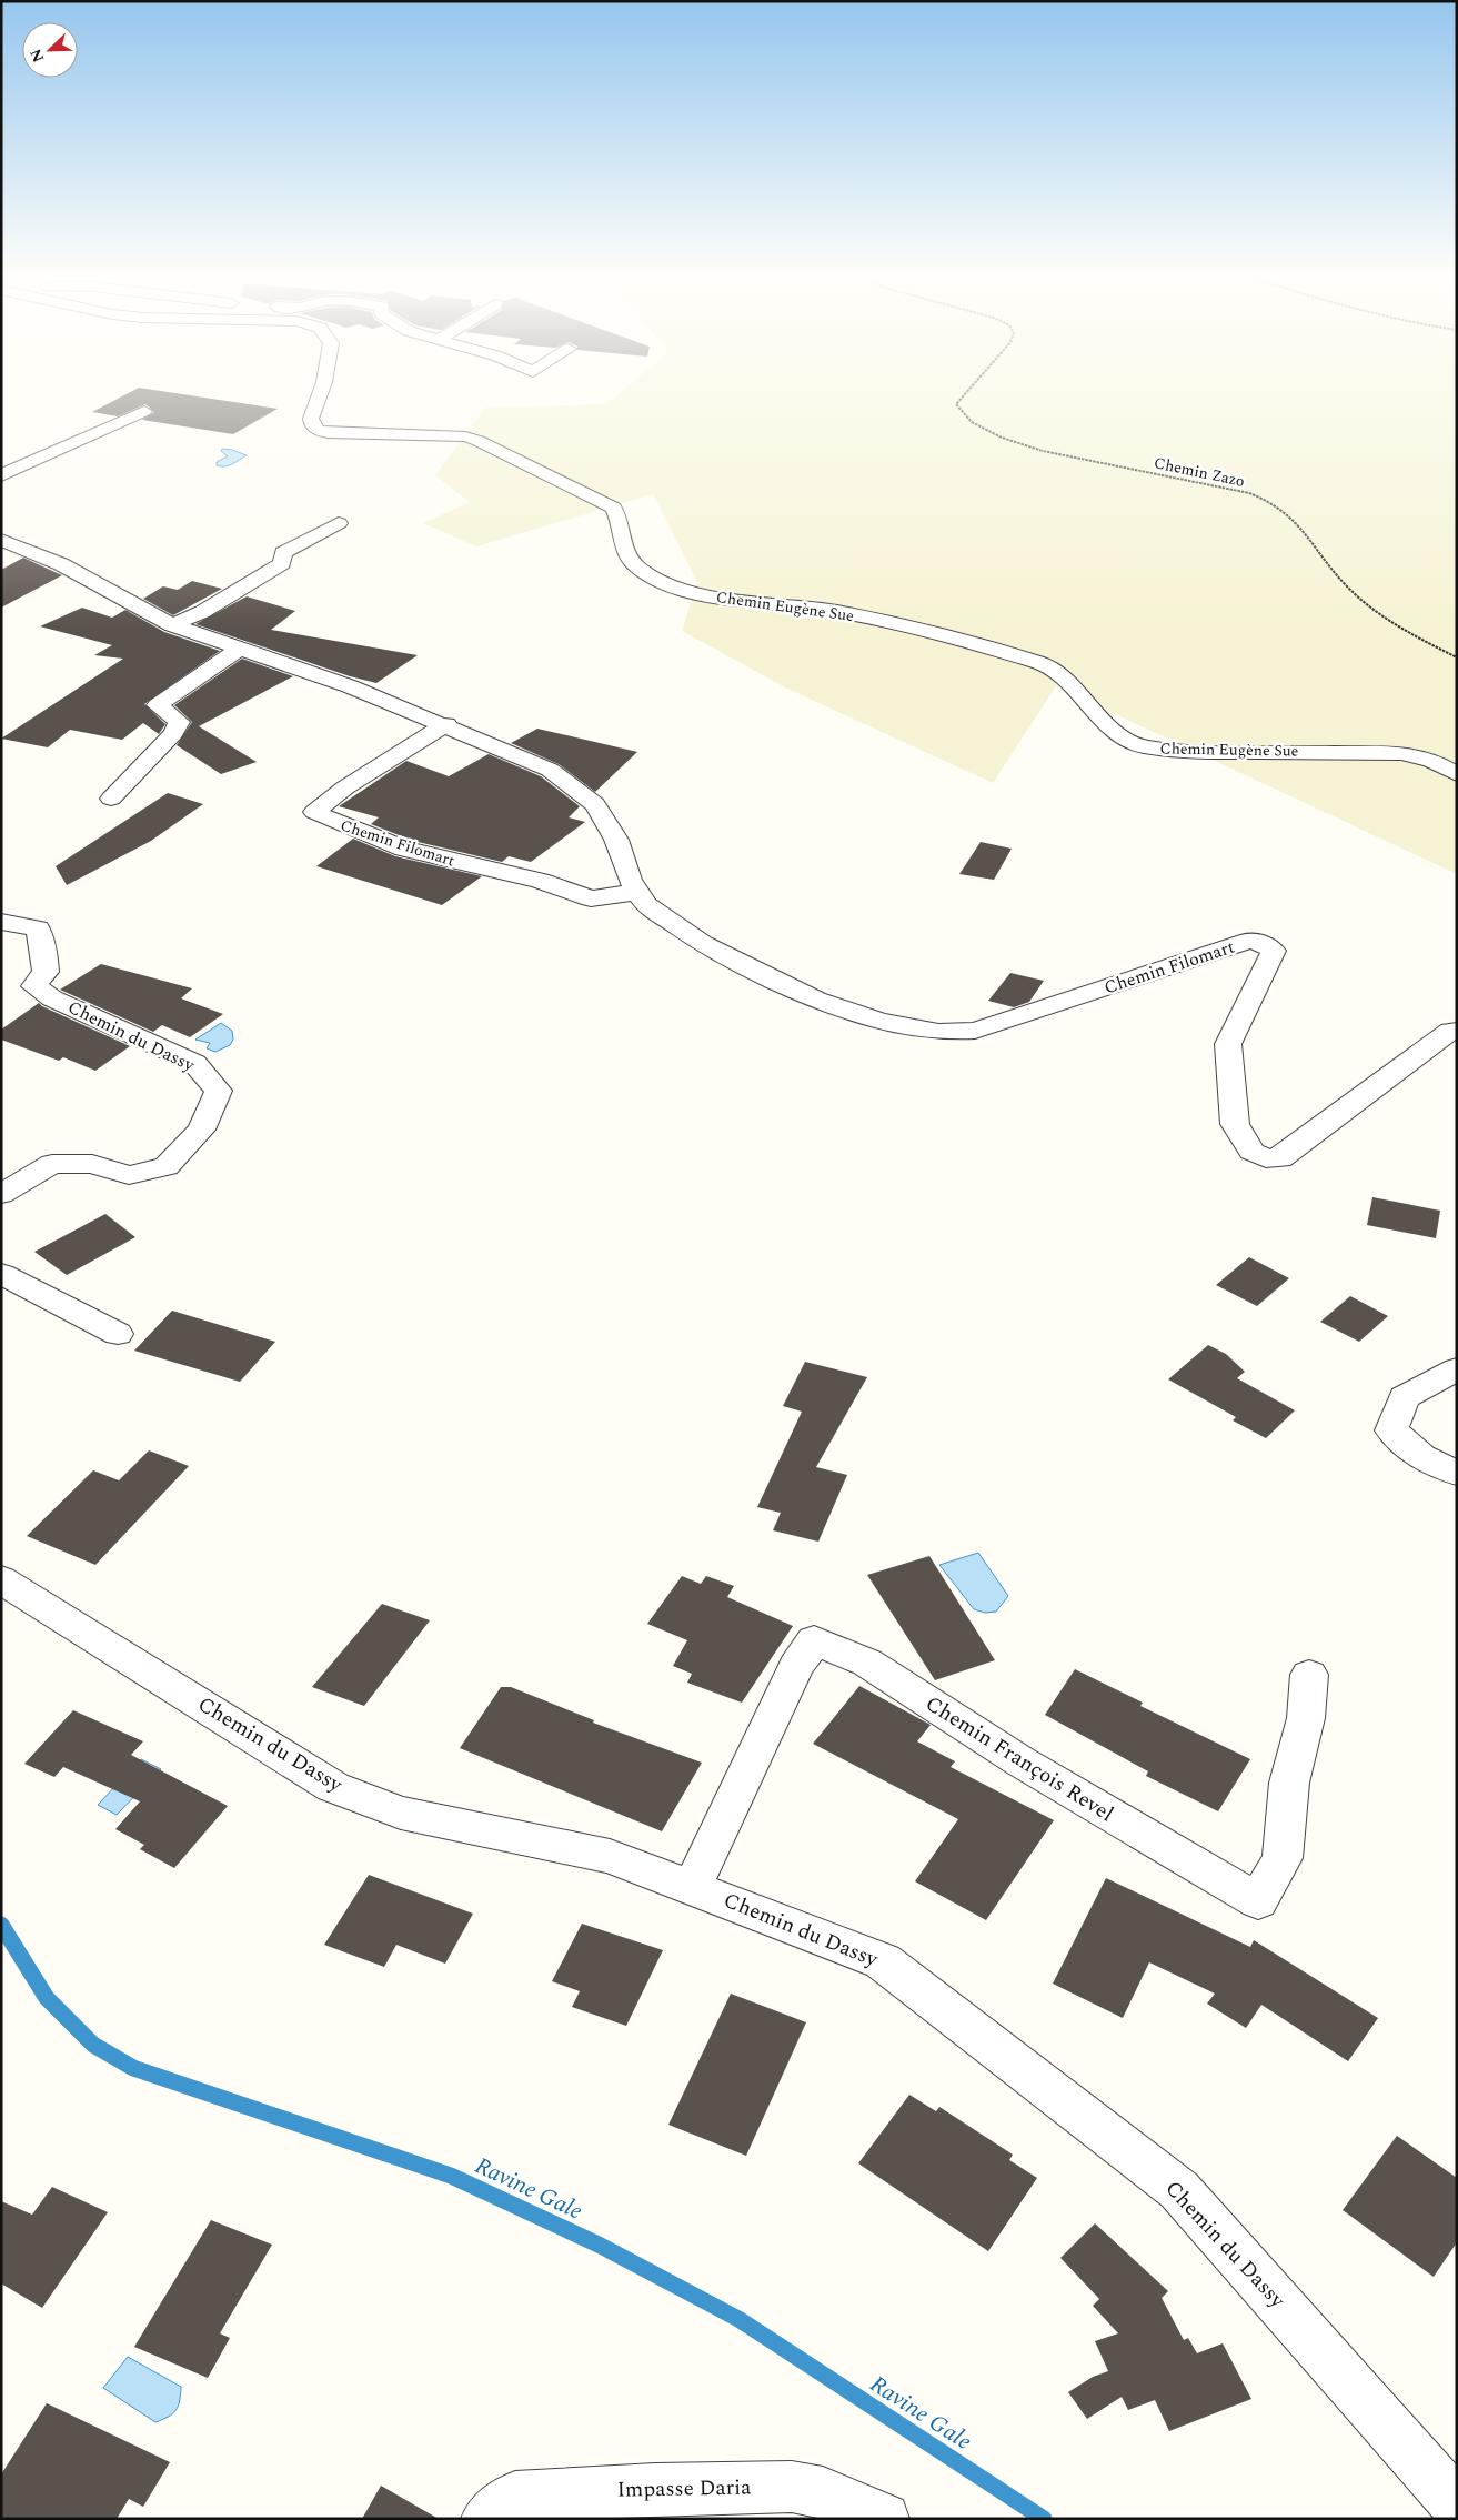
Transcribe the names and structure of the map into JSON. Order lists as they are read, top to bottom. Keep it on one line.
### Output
{"streets":{"street":["Chemin Eugène Sue","Chemin Filomart","Chemin du Dassy","Chemin François Revel","Impasse Daria"],"path":["Chemin Zazo"]},"crossings":[["Chemin du Dassy","Chemin François Revel"]],"water":["Ravine Gale"],"north":"bottom left"}
